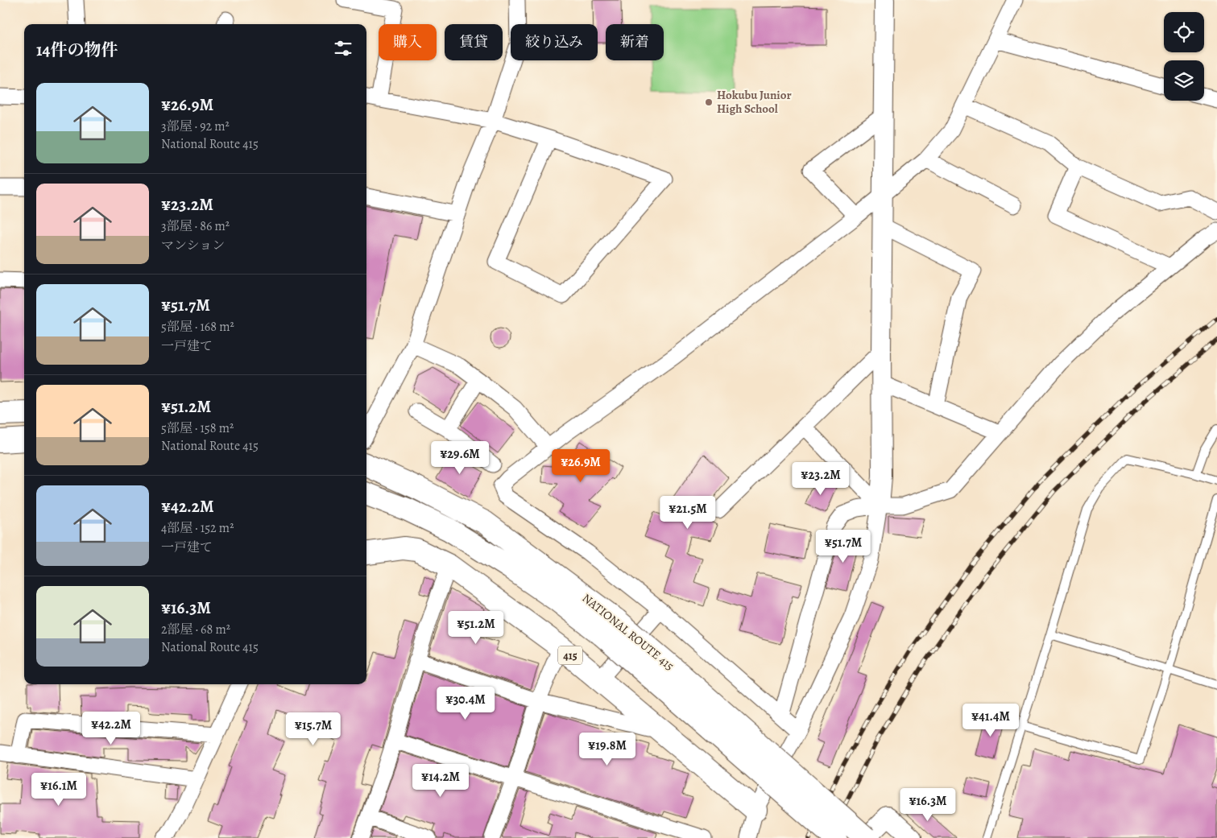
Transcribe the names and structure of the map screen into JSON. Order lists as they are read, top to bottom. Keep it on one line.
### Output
{"streets":{"highway":["NATIONAL ROUTE 415","415"]},"places":["Hokubu Junior High School"],"page":{"chip":["購入","賃貸","絞り込み","新着"],"heading":"14件の物件","list":[{"name":"¥26.9M","note":"3部屋 · 92 m² · National Route 415"},{"name":"¥23.2M","note":"3部屋 · 86 m² · マンション"},{"name":"¥51.7M","note":"5部屋 · 168 m² · 一戸建て"},{"name":"¥51.2M","note":"5部屋 · 158 m² · National Route 415"},{"name":"¥42.2M","note":"4部屋 · 152 m² · 一戸建て"},{"name":"¥16.3M","note":"2部屋 · 68 m² · National Route 415"}],"price":["¥29.6M","¥26.9M","¥23.2M","¥21.5M","¥51.7M","¥51.2M","¥30.4M","¥41.4M","¥42.2M","¥15.7M","¥19.8M","¥14.2M","¥16.1M","¥16.3M"]}}
